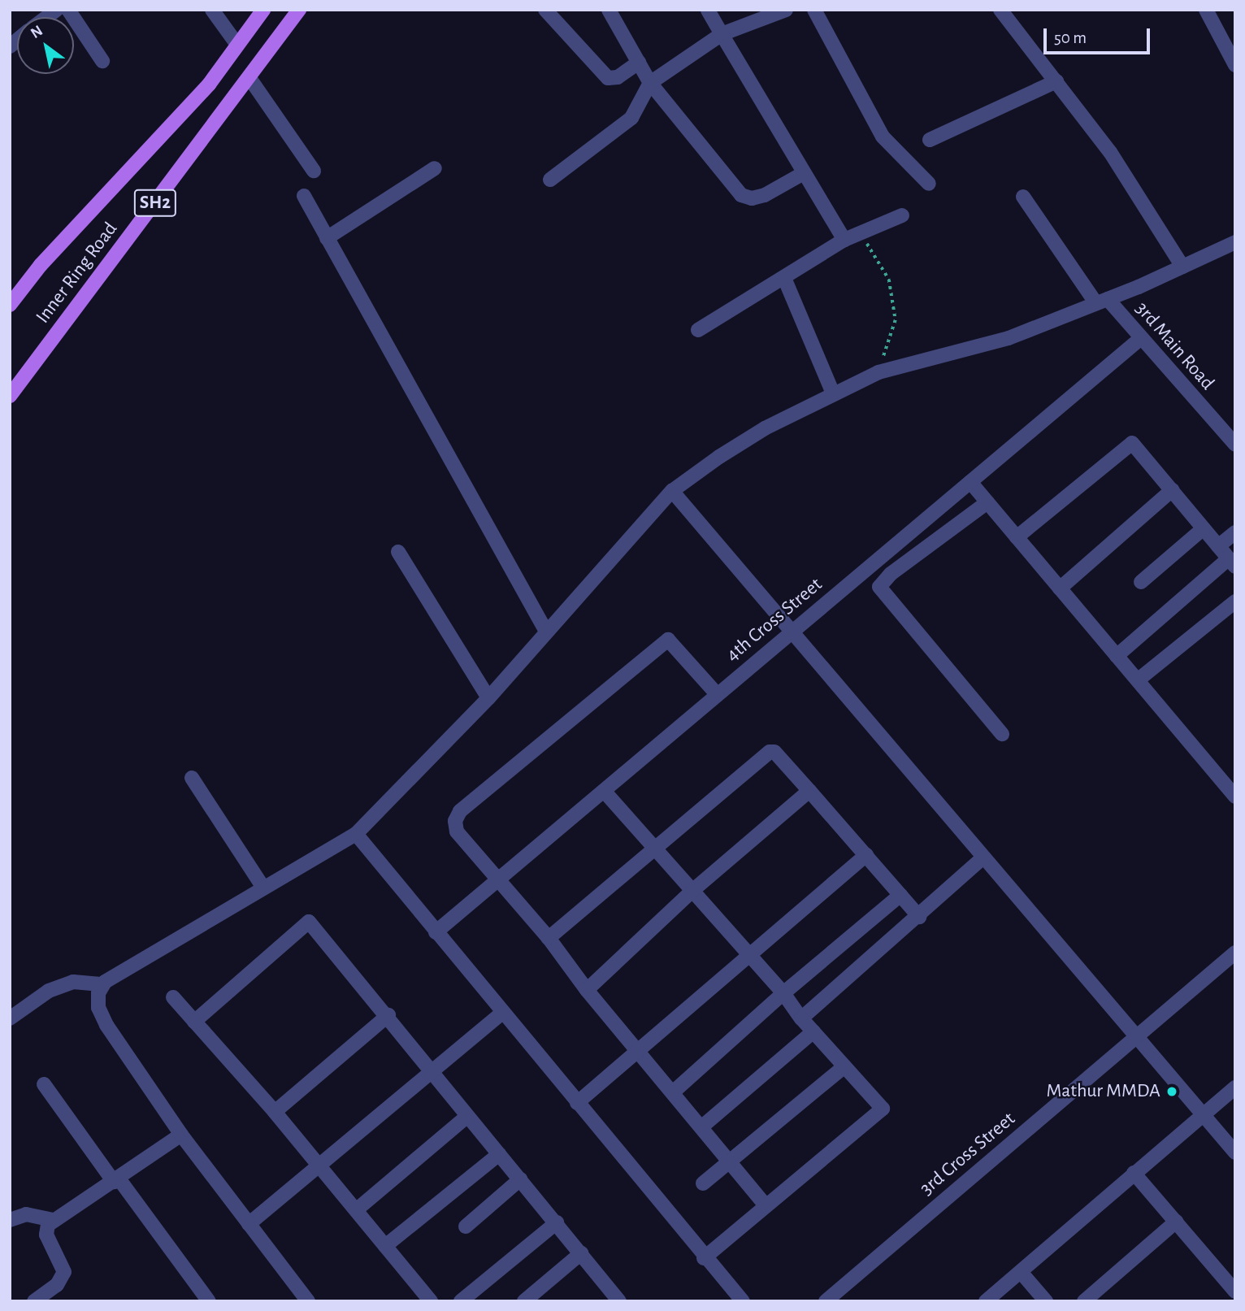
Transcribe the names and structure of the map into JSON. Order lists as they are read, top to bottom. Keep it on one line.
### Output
{"streets":{"main road":["SH2","Inner Ring Road"],"street":["3rd Main Road","4th Cross Street","3rd Cross Street"]},"crossings":[["3rd Main Road","4th Cross Street"]],"places":["Mathur MMDA"],"scale_bar":"50 m","north":"top left"}
